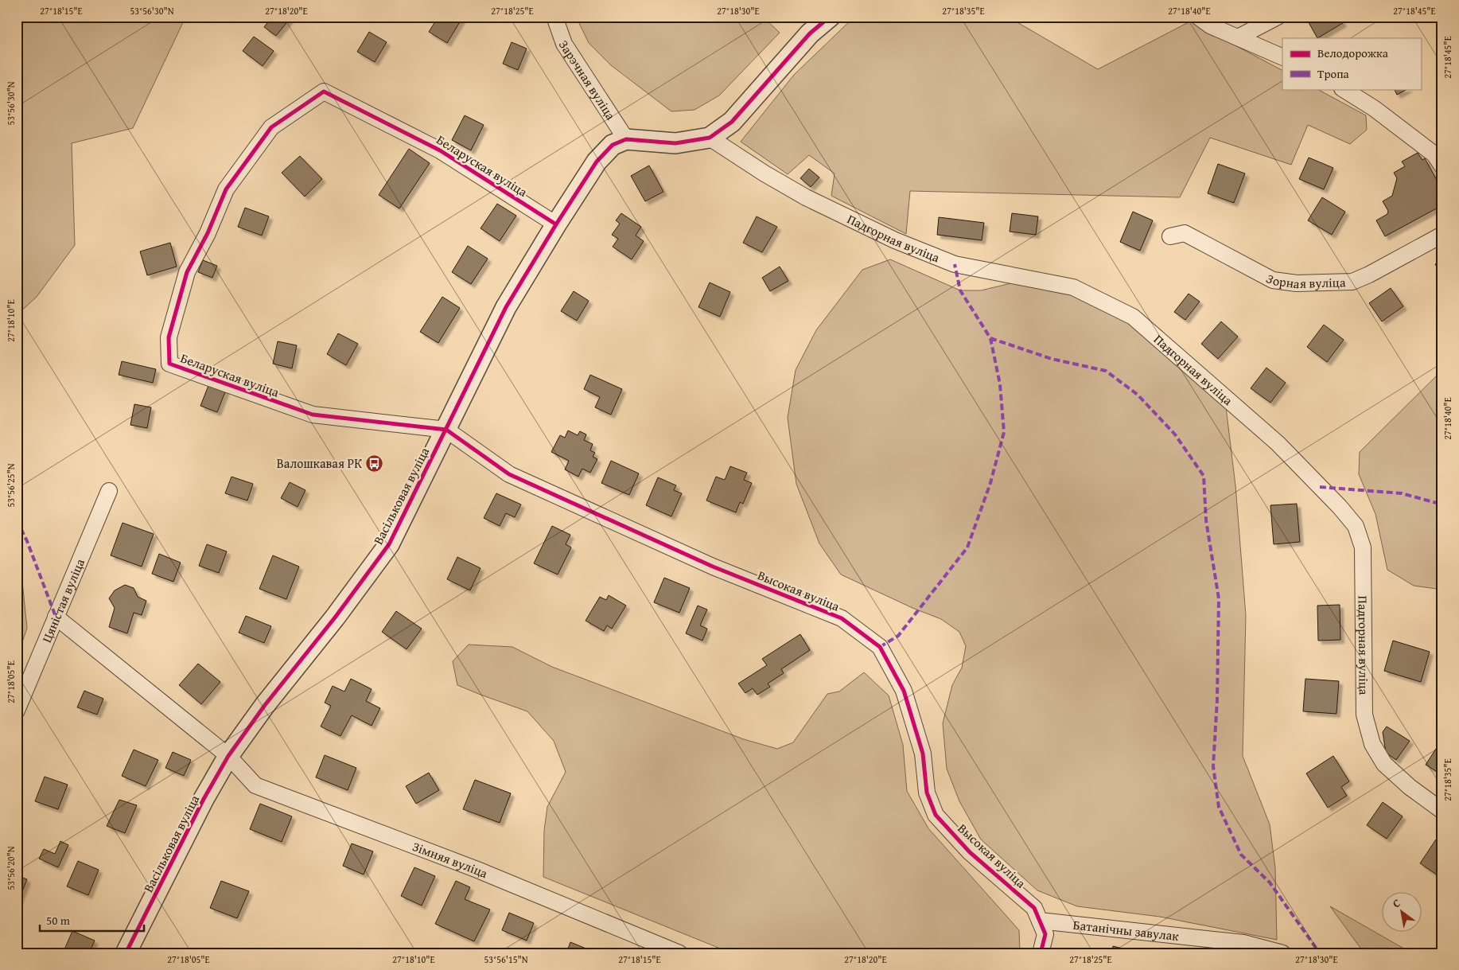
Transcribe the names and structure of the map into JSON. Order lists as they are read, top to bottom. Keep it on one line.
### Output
{"streets":{"street":["Зарэчная вуліца","Беларуская вуліца","Падгорная вуліца","Зорная вуліца","Васільковая вуліца","Высокая вуліца","Цяністая вуліца","Зімняя вуліца","Батанічны завулак"]},"crossings":[["Зарэчная вуліца","Васільковая вуліца"],["Беларуская вуліца","Васільковая вуліца"],["Беларуская вуліца","Высокая вуліца"],["Васільковая вуліца","Высокая вуліца"],["Васільковая вуліца","Зімняя вуліца"],["Высокая вуліца","Батанічны завулак"],["Цяністая вуліца","Зімняя вуліца"]],"places":{"bus stop":["Валошкавая РК"]},"legend":["Велодорожка","Тропа"],"scale_bar":"50 m","north":"top left","coordinates":["27°18'15\"E","53°56'30\"N","27°18'20\"E","27°18'25\"E","27°18'30\"E","27°18'35\"E","27°18'40\"E","27°18'45\"E","27°18'10\"E","53°56'25\"N","27°18'05\"E","53°56'20\"N","53°56'15\"N"]}
